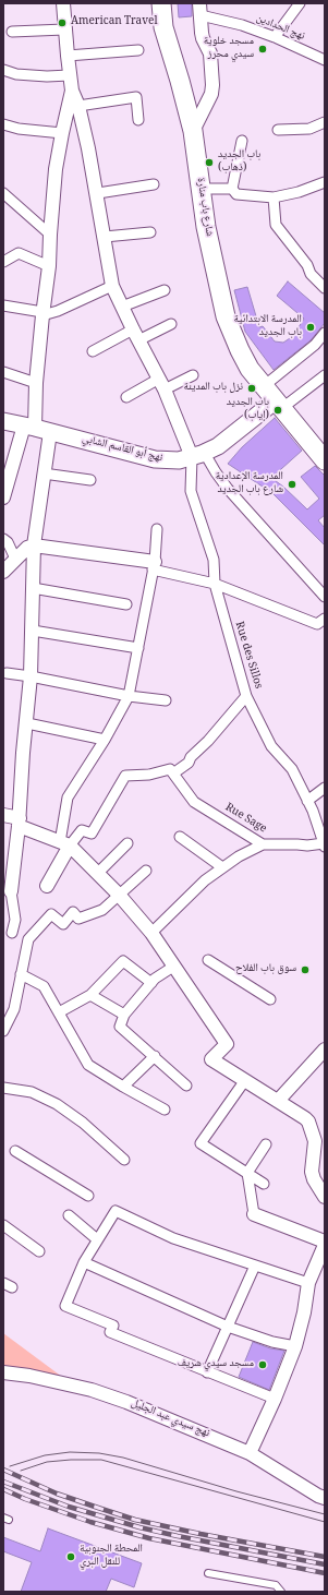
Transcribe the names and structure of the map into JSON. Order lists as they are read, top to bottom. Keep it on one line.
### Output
{"streets":{"main road":["شارع باب منارة"],"street":["نهج الحدادين","نهج أبو القاسم الشابي","Rue des Sillos","Rue Sage","نهج سيدي عبد الجليل"]},"crossings":[["شارع باب منارة","نهج أبو القاسم الشابي"],["نهج أبو القاسم الشابي","Rue des Sillos"],["Rue des Sillos","Rue Sage"]],"places":["American Travel","مسجد خلوية سيدي محرز","باب الجديد (ذهاب)","المدرسة الابتدائية باب الجديد","نزل باب المدينة","باب الجديد (إياب)","المدرسة الإعدادية شارع باب الجديد","سوق باب الفلاح","مسجد سيدي شريف","المحطة الجنوبية للنقل البري"]}
